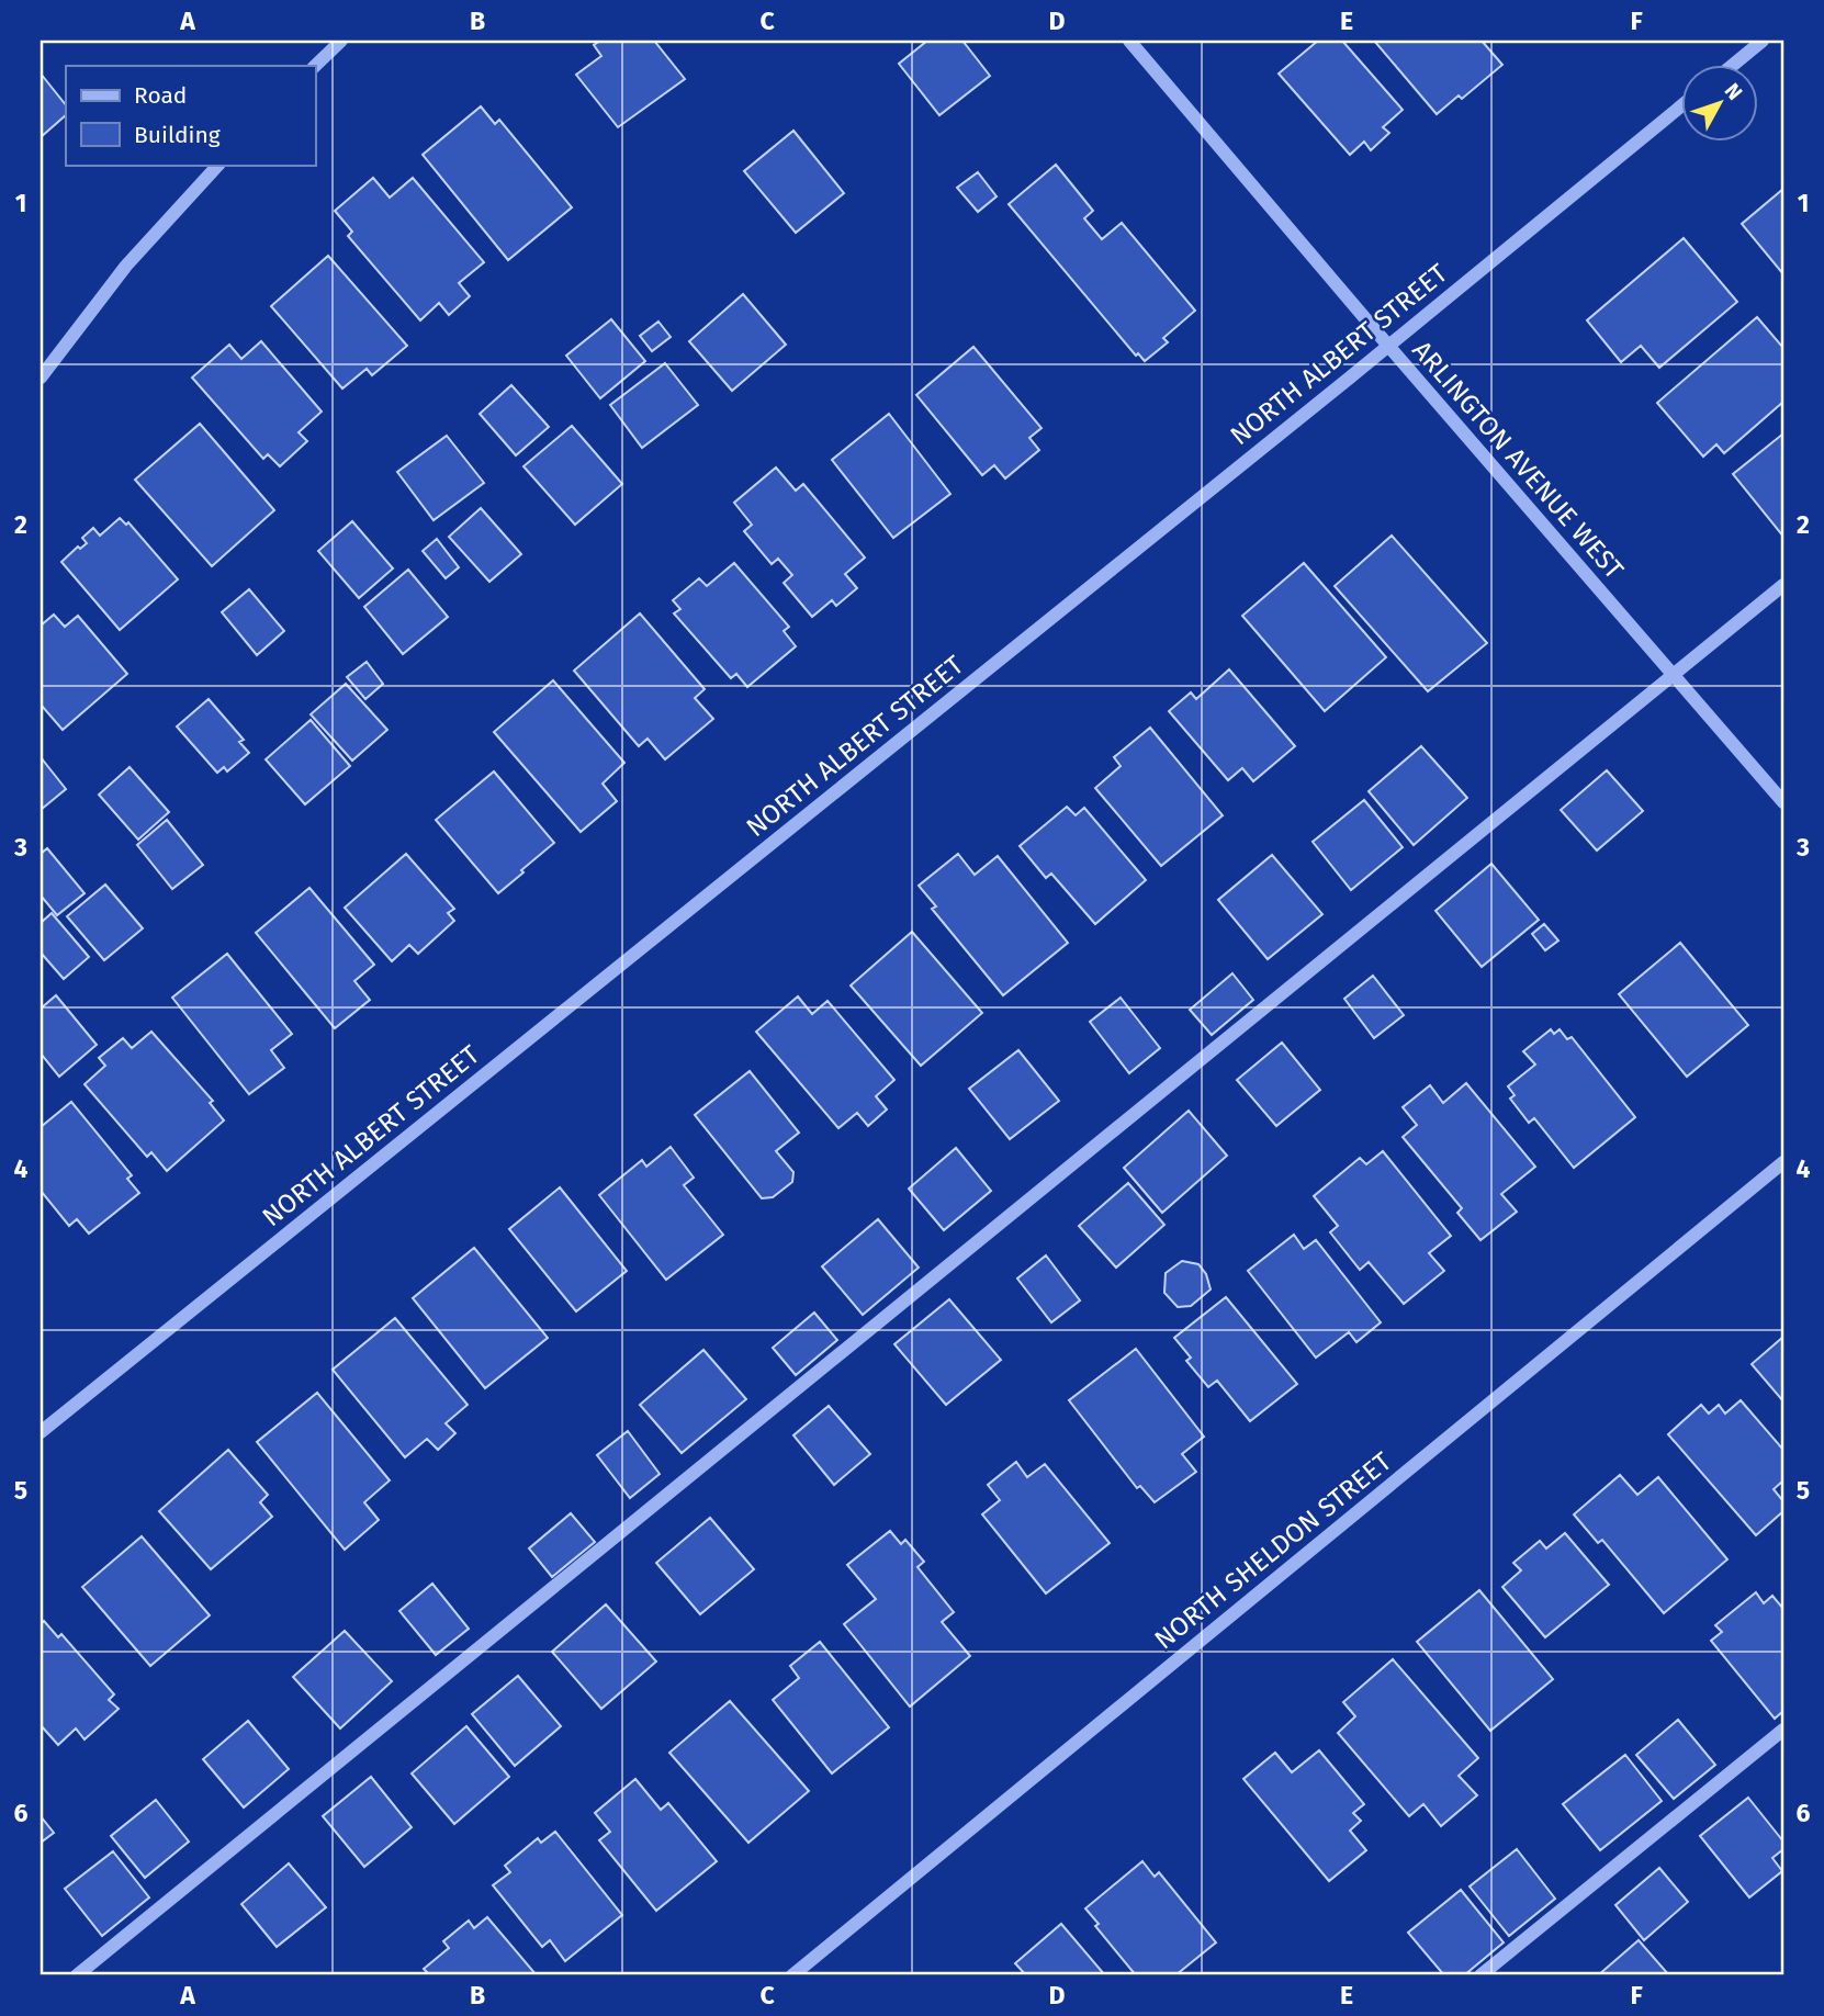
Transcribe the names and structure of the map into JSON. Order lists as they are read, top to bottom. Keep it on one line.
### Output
{"streets":{"street":["NORTH ALBERT STREET","ARLINGTON AVENUE WEST","NORTH SHELDON STREET"]},"crossings":[["NORTH ALBERT STREET","ARLINGTON AVENUE WEST"]],"legend":["Road","Building"],"north":"top right","grid":{"columns":["A","B","C","D","E","F"],"rows":["1","2","3","4","5","6"]}}
